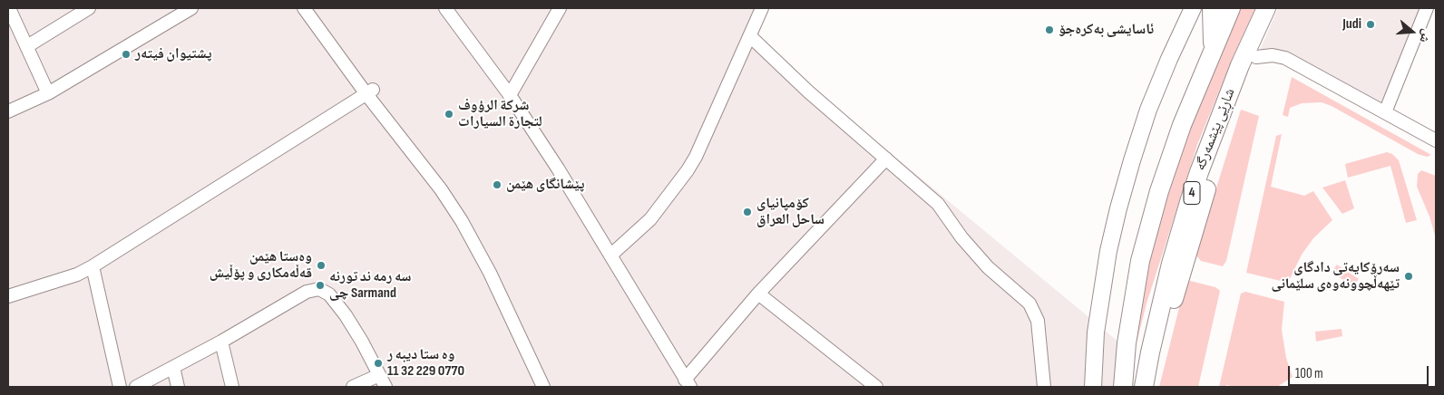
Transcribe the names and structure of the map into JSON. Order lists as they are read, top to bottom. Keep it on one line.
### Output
{"streets":{"highway":["شاڕێی پێشمەرگە","4"]},"places":["Judi","ئاسایشی بەکرەجۆ","پشتیوان فیتەر","شركة الرؤوف لتجارة السيارات","پێشانگای هێمن","کۆمپانیای ساحل العراق","وەستا هێمن قەڵەمکاری و پۆڵیش","سەرۆکایەتی دادگای تێهەڵچوونەوەی سلێمانی","سه رمه ند تورنه چی Sarmand","وه ستا دیبه ر 11 32 229 0770"],"scale_bar":"100 m","north":"right"}
